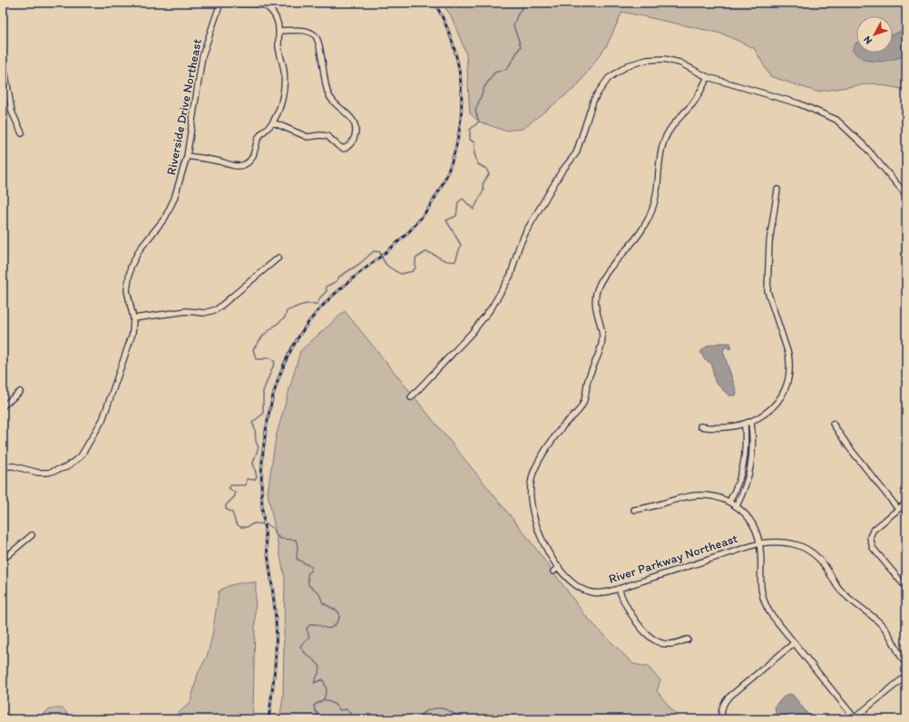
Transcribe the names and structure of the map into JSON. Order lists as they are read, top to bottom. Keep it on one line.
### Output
{"streets":{"street":["Riverside Drive Northeast","River Parkway Northeast"]},"north":"bottom left"}
